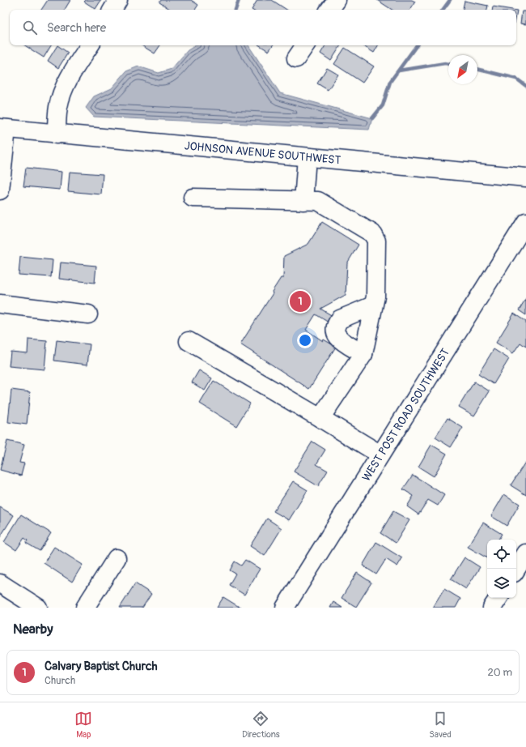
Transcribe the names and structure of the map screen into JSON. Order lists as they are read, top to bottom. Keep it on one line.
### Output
{"streets":{"street":["JOHNSON AVENUE SOUTHWEST","WEST POST ROAD SOUTHWEST"]},"north":"bottom left","page":{"search":"Search here","pins":"1","heading":"Nearby","list":[{"mark":"1","name":"Calvary Baptist Church","note":"Church","value":"20 m"}],"nav":["Map","Directions","Saved"]}}
